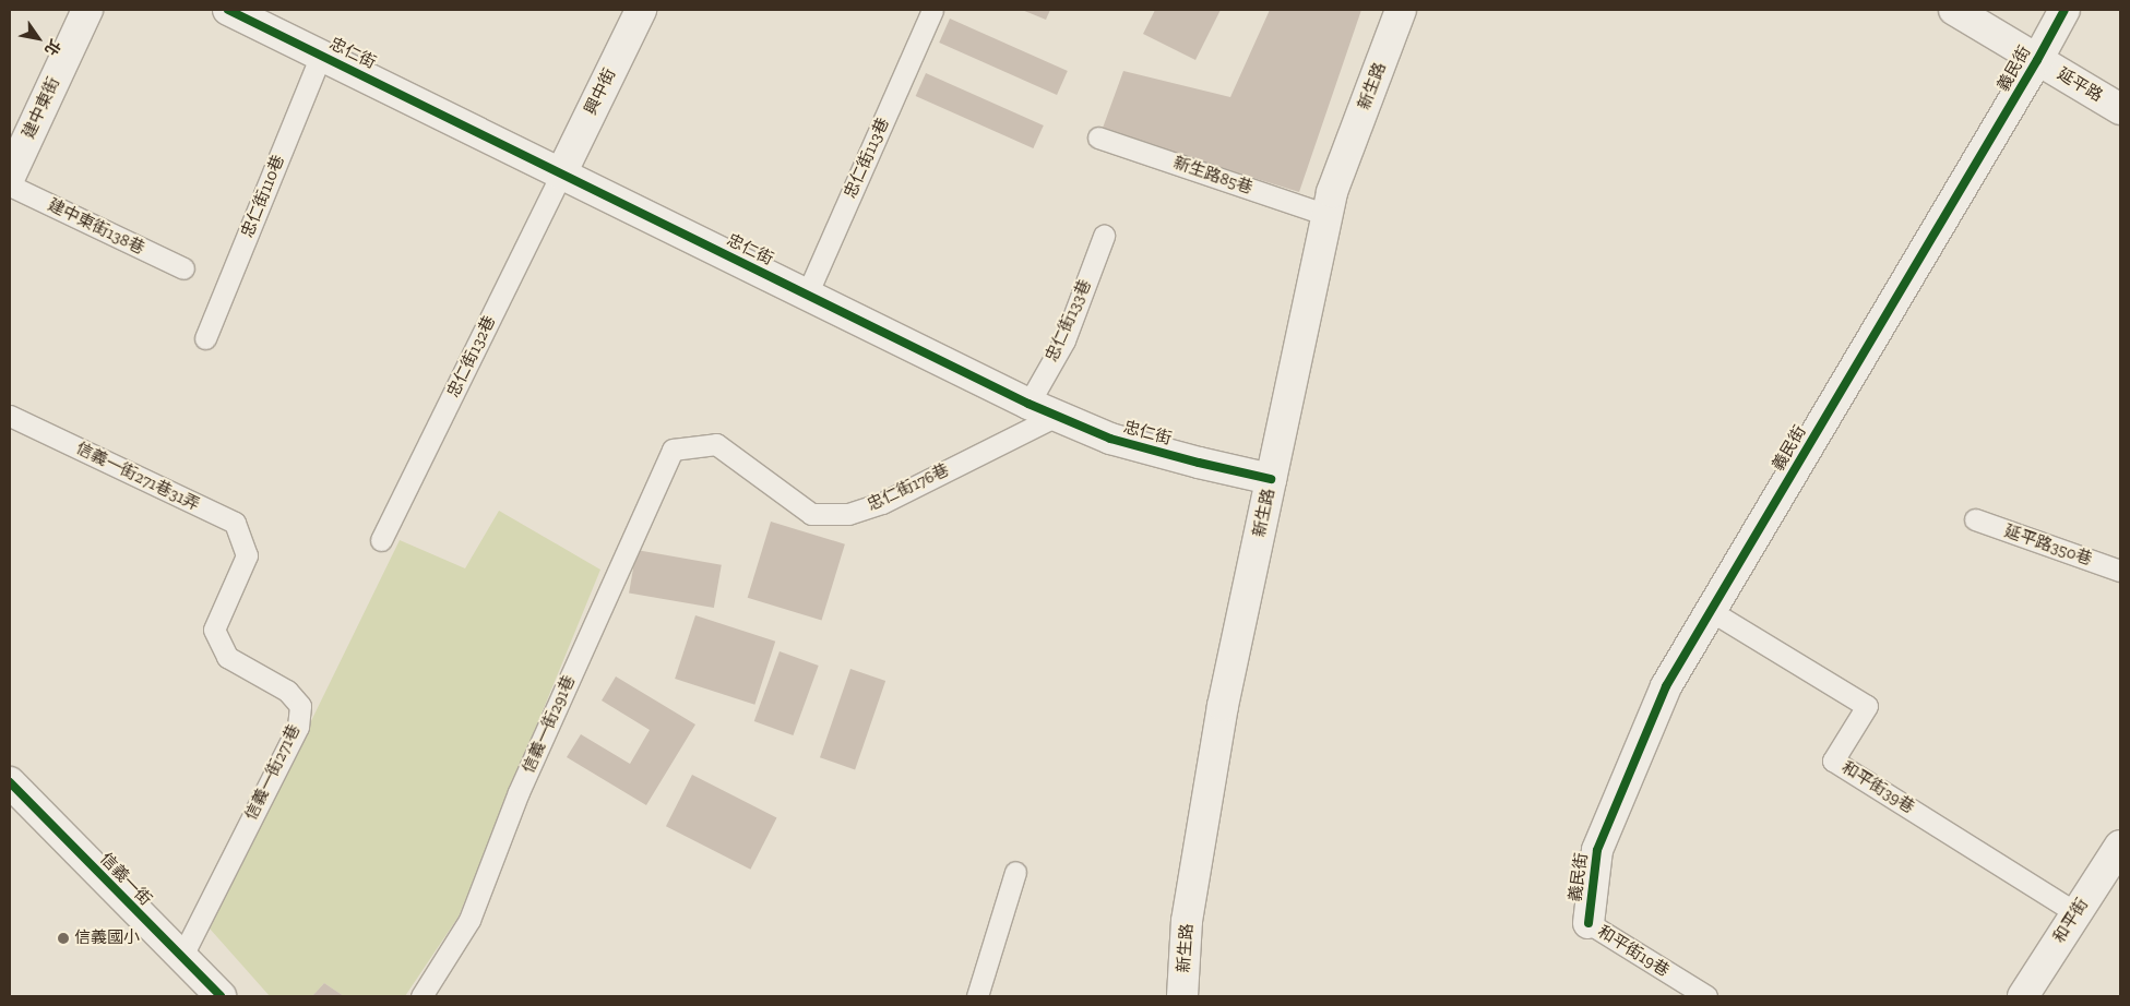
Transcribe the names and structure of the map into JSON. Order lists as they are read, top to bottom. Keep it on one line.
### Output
{"streets":{"street":["忠仁街","義民街","延平路","新生路","興中街","建中東街","信義一街","和平街"],"lane":["忠仁街113巷","新生路85巷","忠仁街110巷","建中東街138巷","忠仁街133巷","忠仁街132巷","信義一街271巷31弄","忠仁街176巷","延平路350巷","信義一街291巷","信義一街271巷","和平街39巷","和平街19巷"]},"crossings":[["忠仁街","新生路"],["忠仁街","興中街"],["忠仁街","忠仁街113巷"],["忠仁街","忠仁街110巷"],["忠仁街","忠仁街133巷"],["忠仁街","忠仁街132巷"],["忠仁街","忠仁街176巷"],["義民街","延平路"],["義民街","和平街39巷"],["義民街","和平街19巷"],["新生路","新生路85巷"],["興中街","忠仁街132巷"],["信義一街271巷31弄","信義一街271巷"],["忠仁街176巷","信義一街291巷"],["信義一街271巷","信義一街"],["和平街39巷","和平街"]],"places":["信義國小"],"north":"bottom right"}
